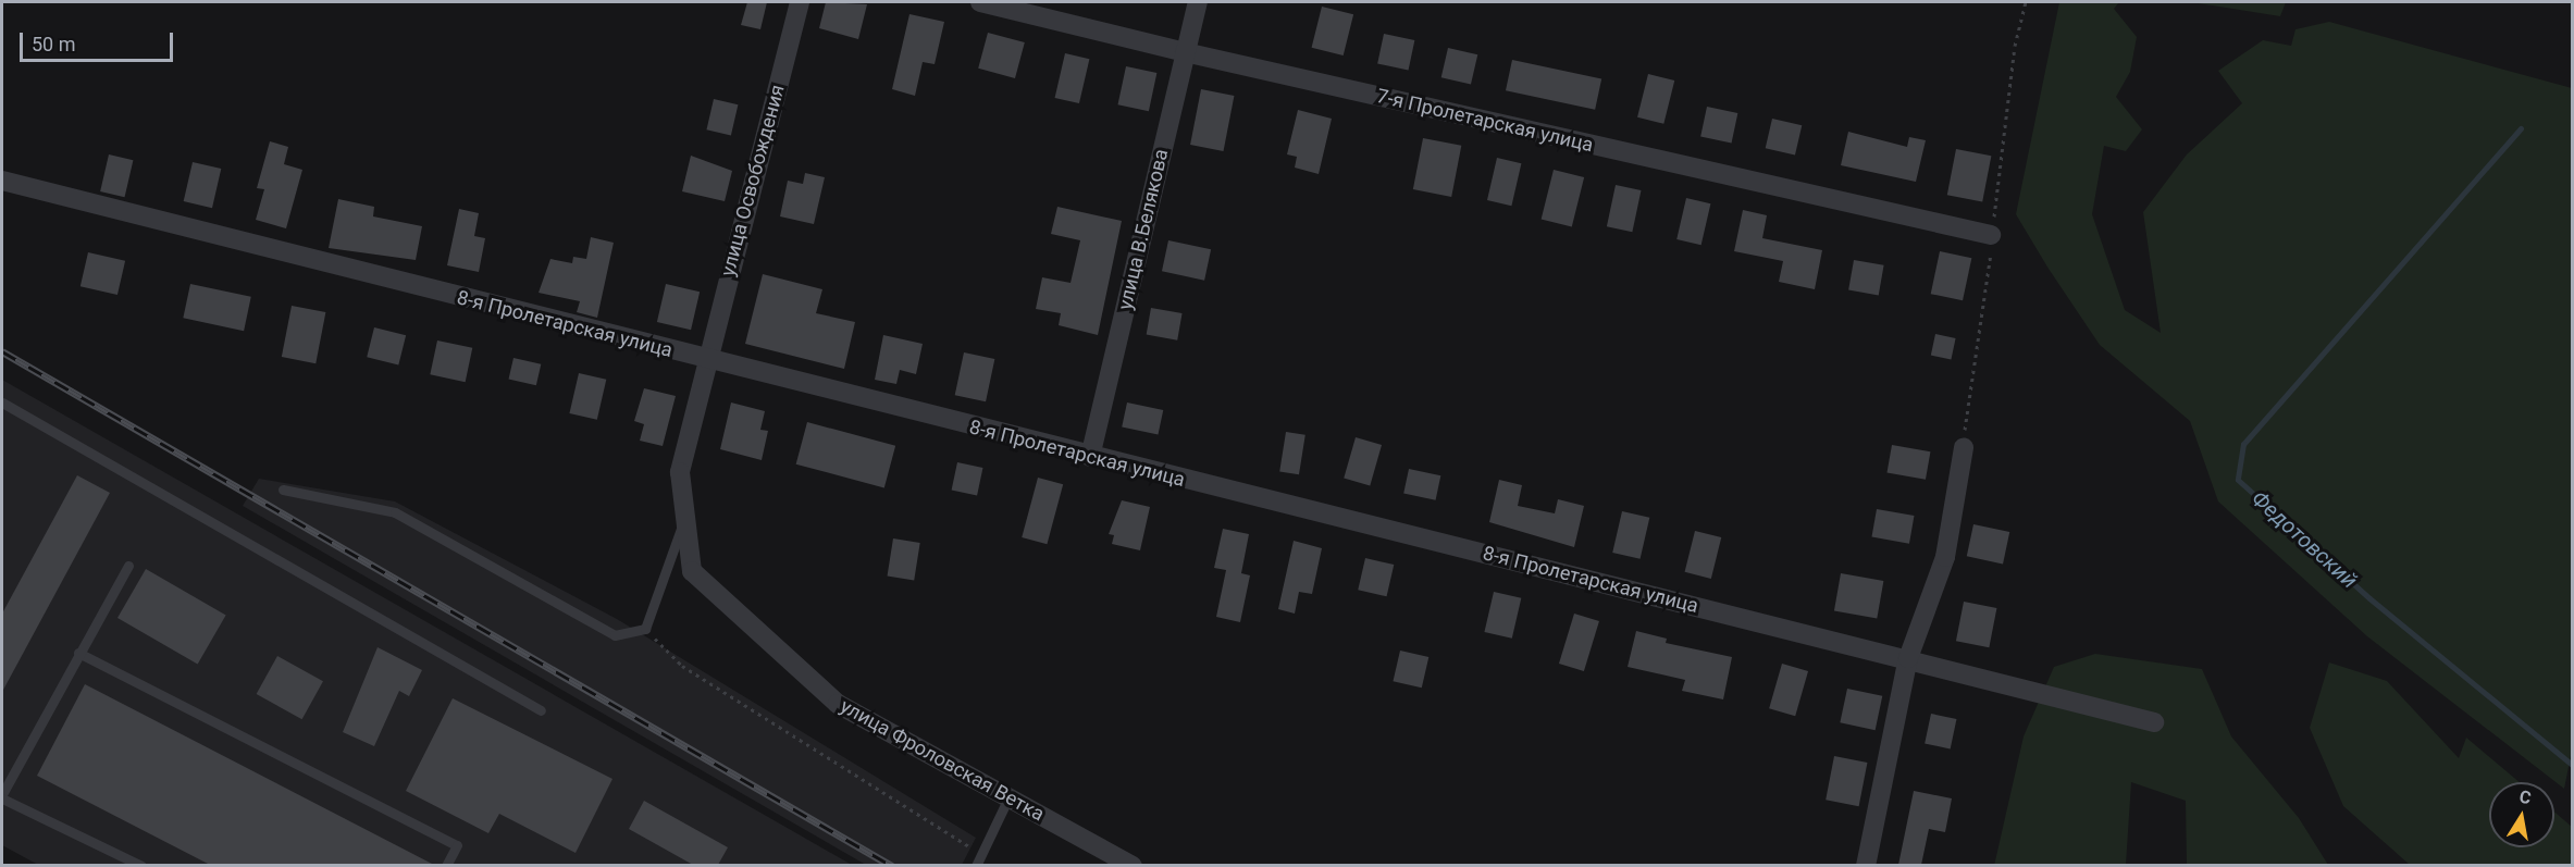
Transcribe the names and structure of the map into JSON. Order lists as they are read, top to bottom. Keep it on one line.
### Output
{"streets":{"street":["7-я Пролетарская улица","улица Освобождения","улица В.Белякова","8-я Пролетарская улица","улица Фроловская Ветка"]},"crossings":[["7-я Пролетарская улица","улица В.Белякова"],["улица Освобождения","8-я Пролетарская улица"],["улица Освобождения","улица Фроловская Ветка"],["улица В.Белякова","8-я Пролетарская улица"],["8-я Пролетарская улица","улица Фроловская Ветка"]],"water":["Федотовский"],"scale_bar":"50 m","north":"top"}
